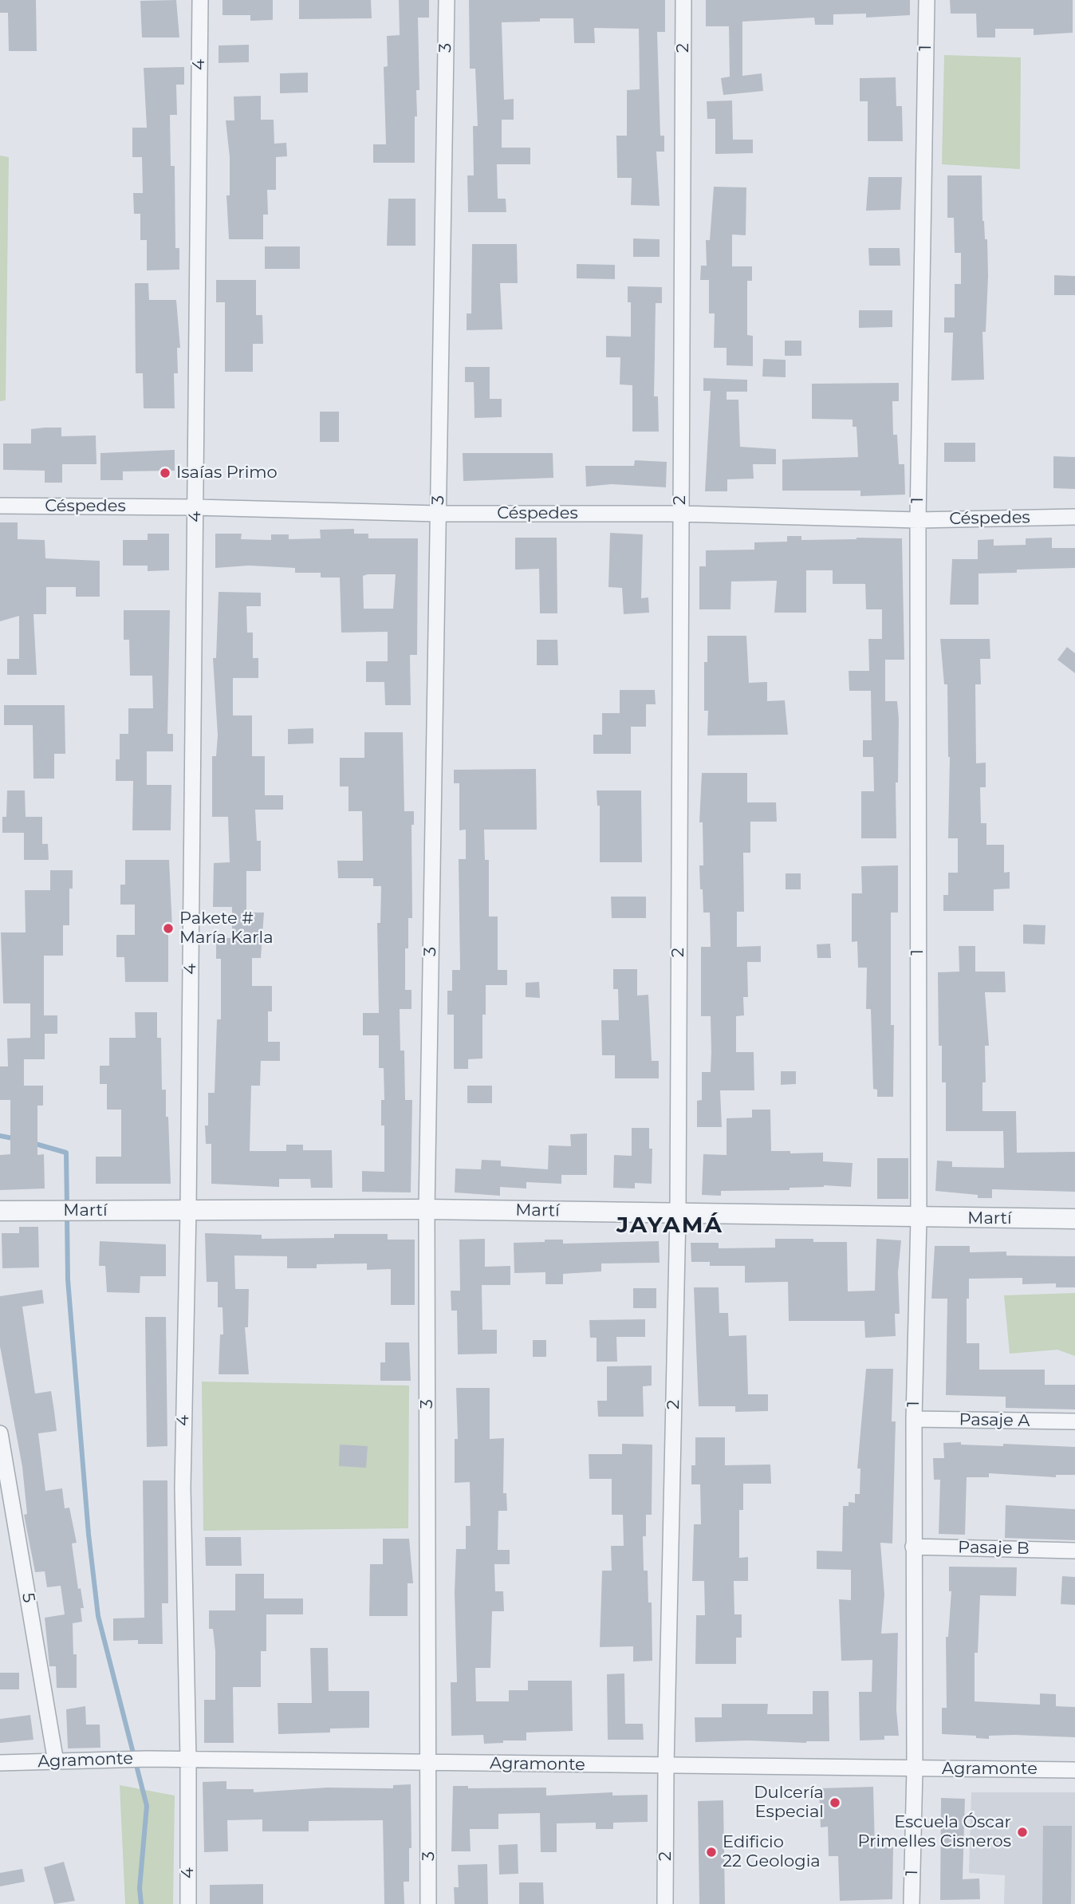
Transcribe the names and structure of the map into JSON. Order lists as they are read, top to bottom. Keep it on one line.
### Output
{"streets":{"street":["3","2","1","4","Céspedes","Martí","Pasaje A","Pasaje B","5","Agramonte"]},"crossings":[["3","Céspedes"],["3","Martí"],["3","Agramonte"],["2","Céspedes"],["2","Martí"],["2","Agramonte"],["1","Céspedes"],["1","Martí"],["1","Pasaje A"],["1","Pasaje B"],["1","Agramonte"],["4","Céspedes"],["4","Martí"],["4","Agramonte"],["5","Agramonte"]],"districts":["JAYAMÁ"],"places":["Isaías Primo","Pakete # María Karla","Dulcería Especial","Escuela Óscar Primelles Cisneros","Edificio 22 Geologia"]}
